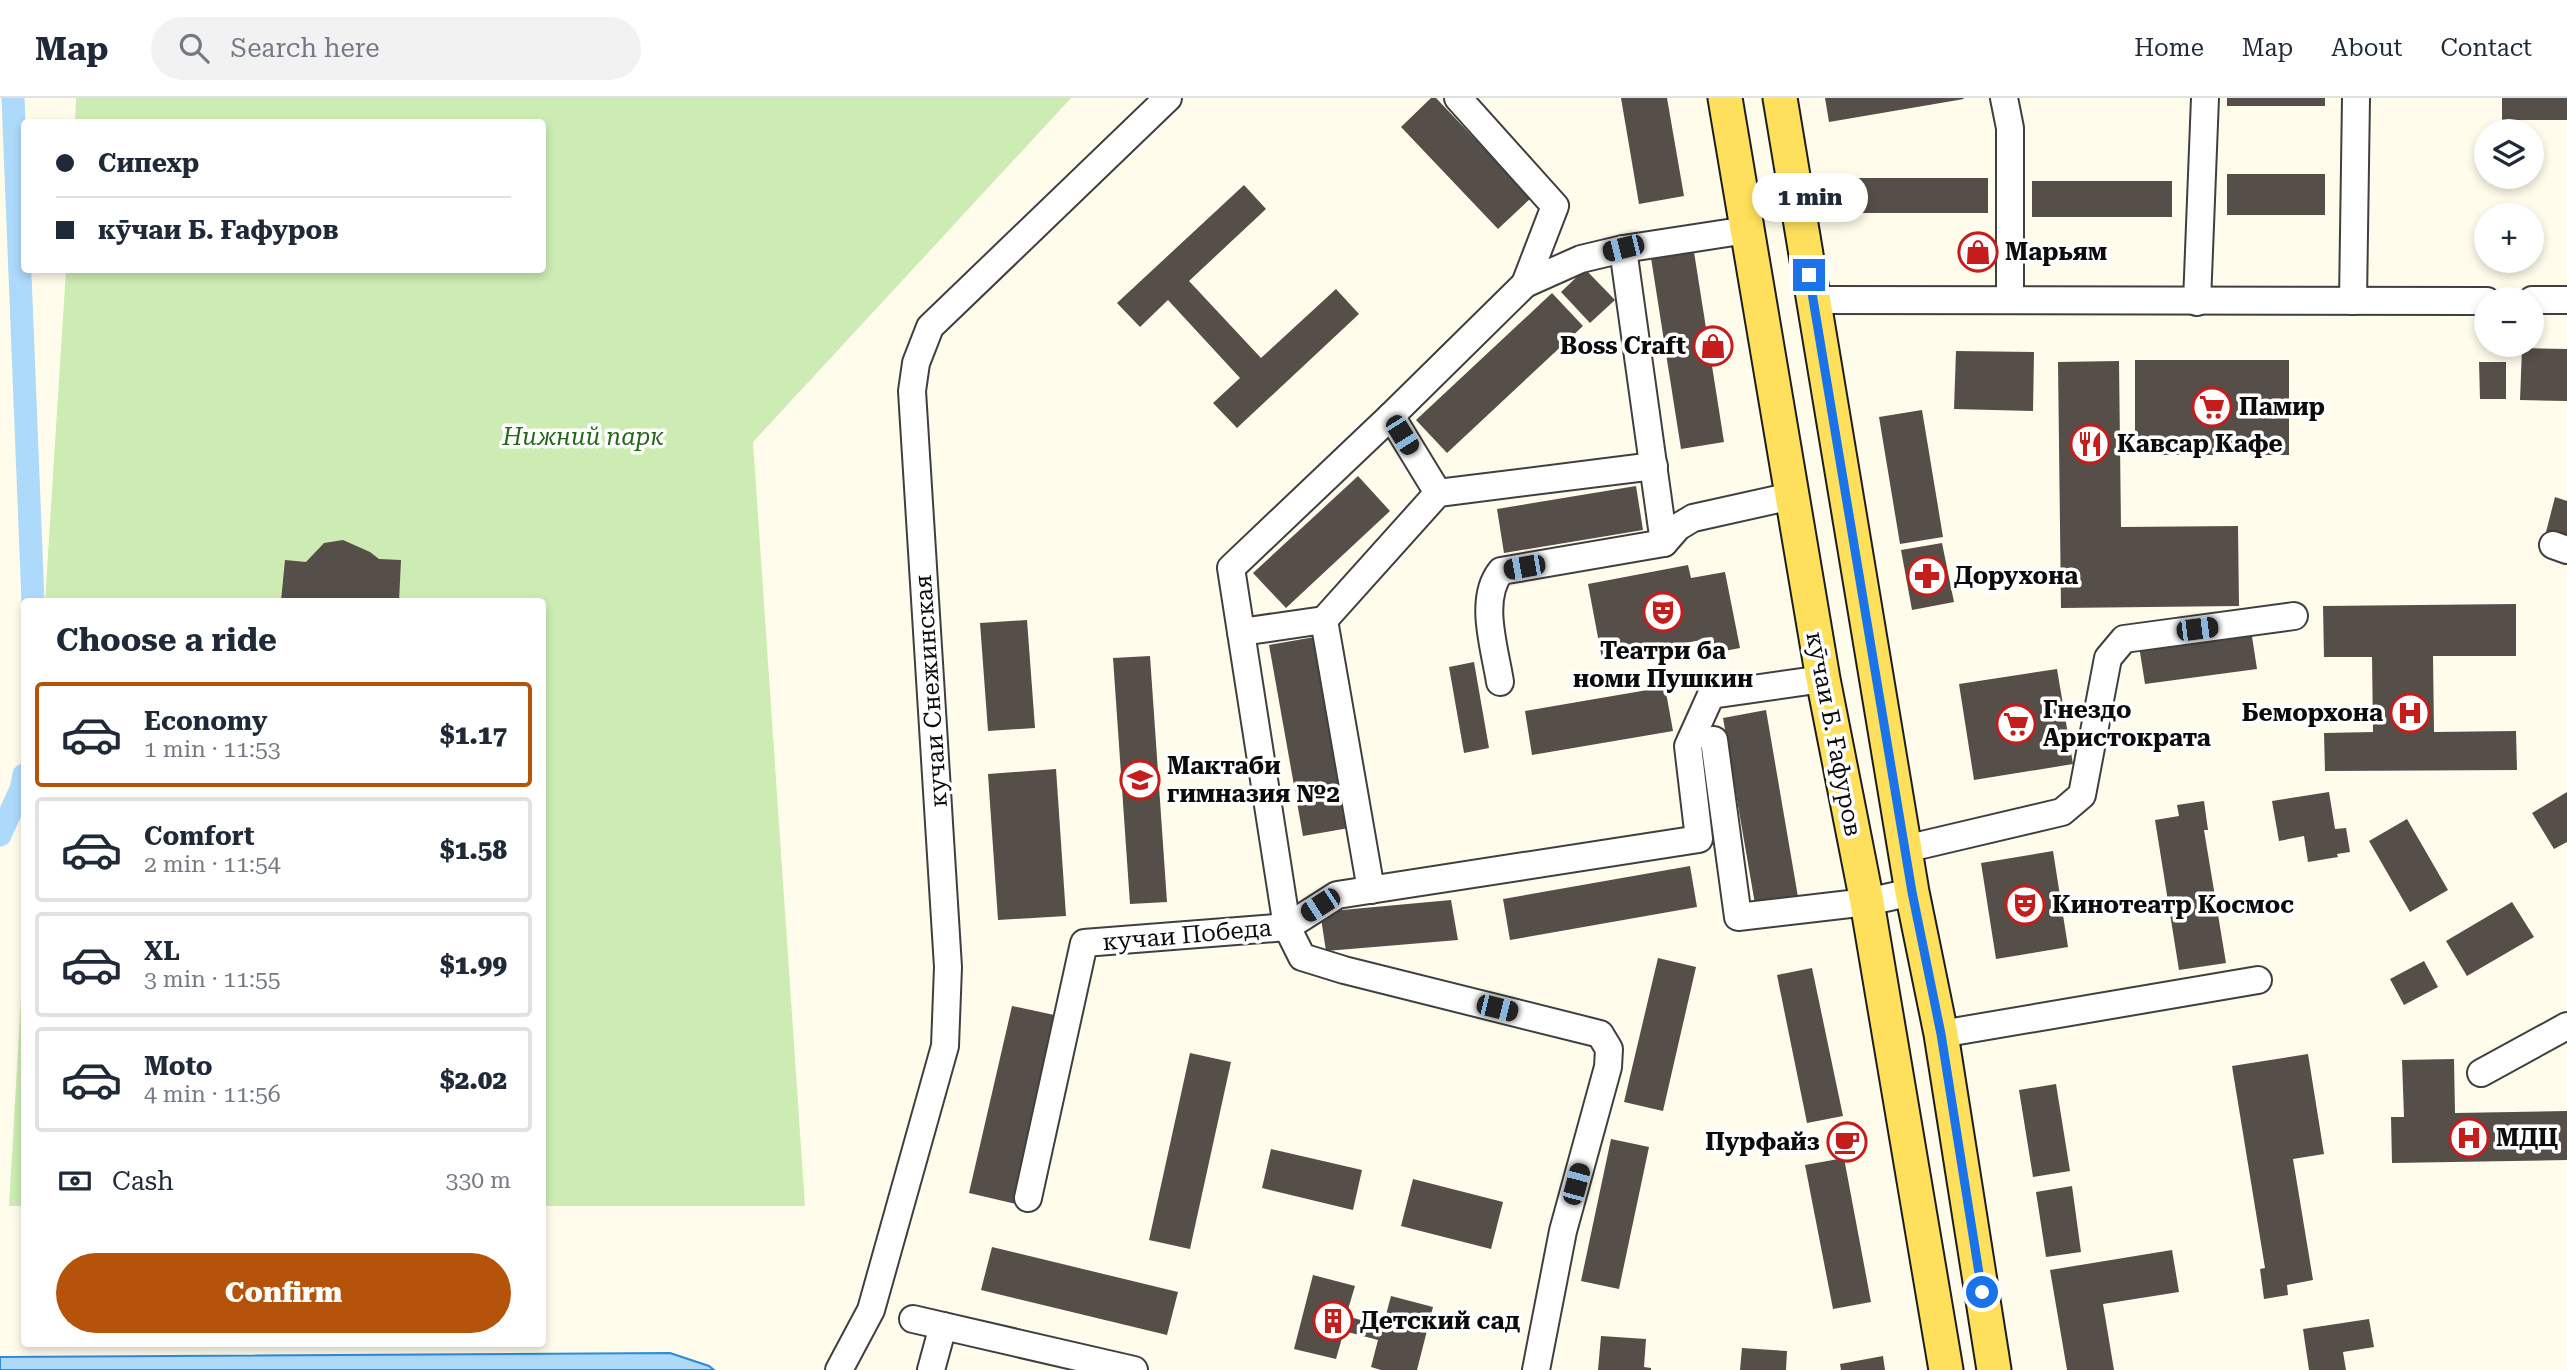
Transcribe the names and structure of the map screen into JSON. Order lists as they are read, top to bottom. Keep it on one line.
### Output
{"streets":{"main road":["кӯчаи Б. Ғафуров"],"street":["кучаи Снежинская","кучаи Победа"]},"crossings":[["кӯчаи Б. Ғафуров","кучаи Победа"]],"parks":["Нижний парк"],"places":{"shop":["Марьям","Boss Craft"],"supermarket":["Памир","Гнездо Аристократа"],"restaurant":["Кавсар Кафе"],"pharmacy":["Дорухона"],"theatre":["Театри ба номи Пушкин","Кинотеатр Космос"],"hospital":["Беморхона","МДЦ"],"school or university":["Мактаби гимназия №2"],"cafe":["Пурфайз"],"building":["Детский сад"]},"page":{"header":"Map","search":"Search here","nav":["Home","Map","About","Contact"],"map_buttons":["+","−"],"banner":["Сипехр","кӯчаи Б. Ғафуров"],"bubble":"1 min","heading":"Choose a ride","list":[{"name":"Economy","note":"1 min · 11:53","value":"$1.17"},{"name":"Comfort","note":"2 min · 11:54","value":"$1.58"},{"name":"XL","note":"3 min · 11:55","value":"$1.99"},{"name":"Moto","note":"4 min · 11:56","value":"$2.02"}],"pay":["Cash","330 m"],"buttons":"Confirm"}}
